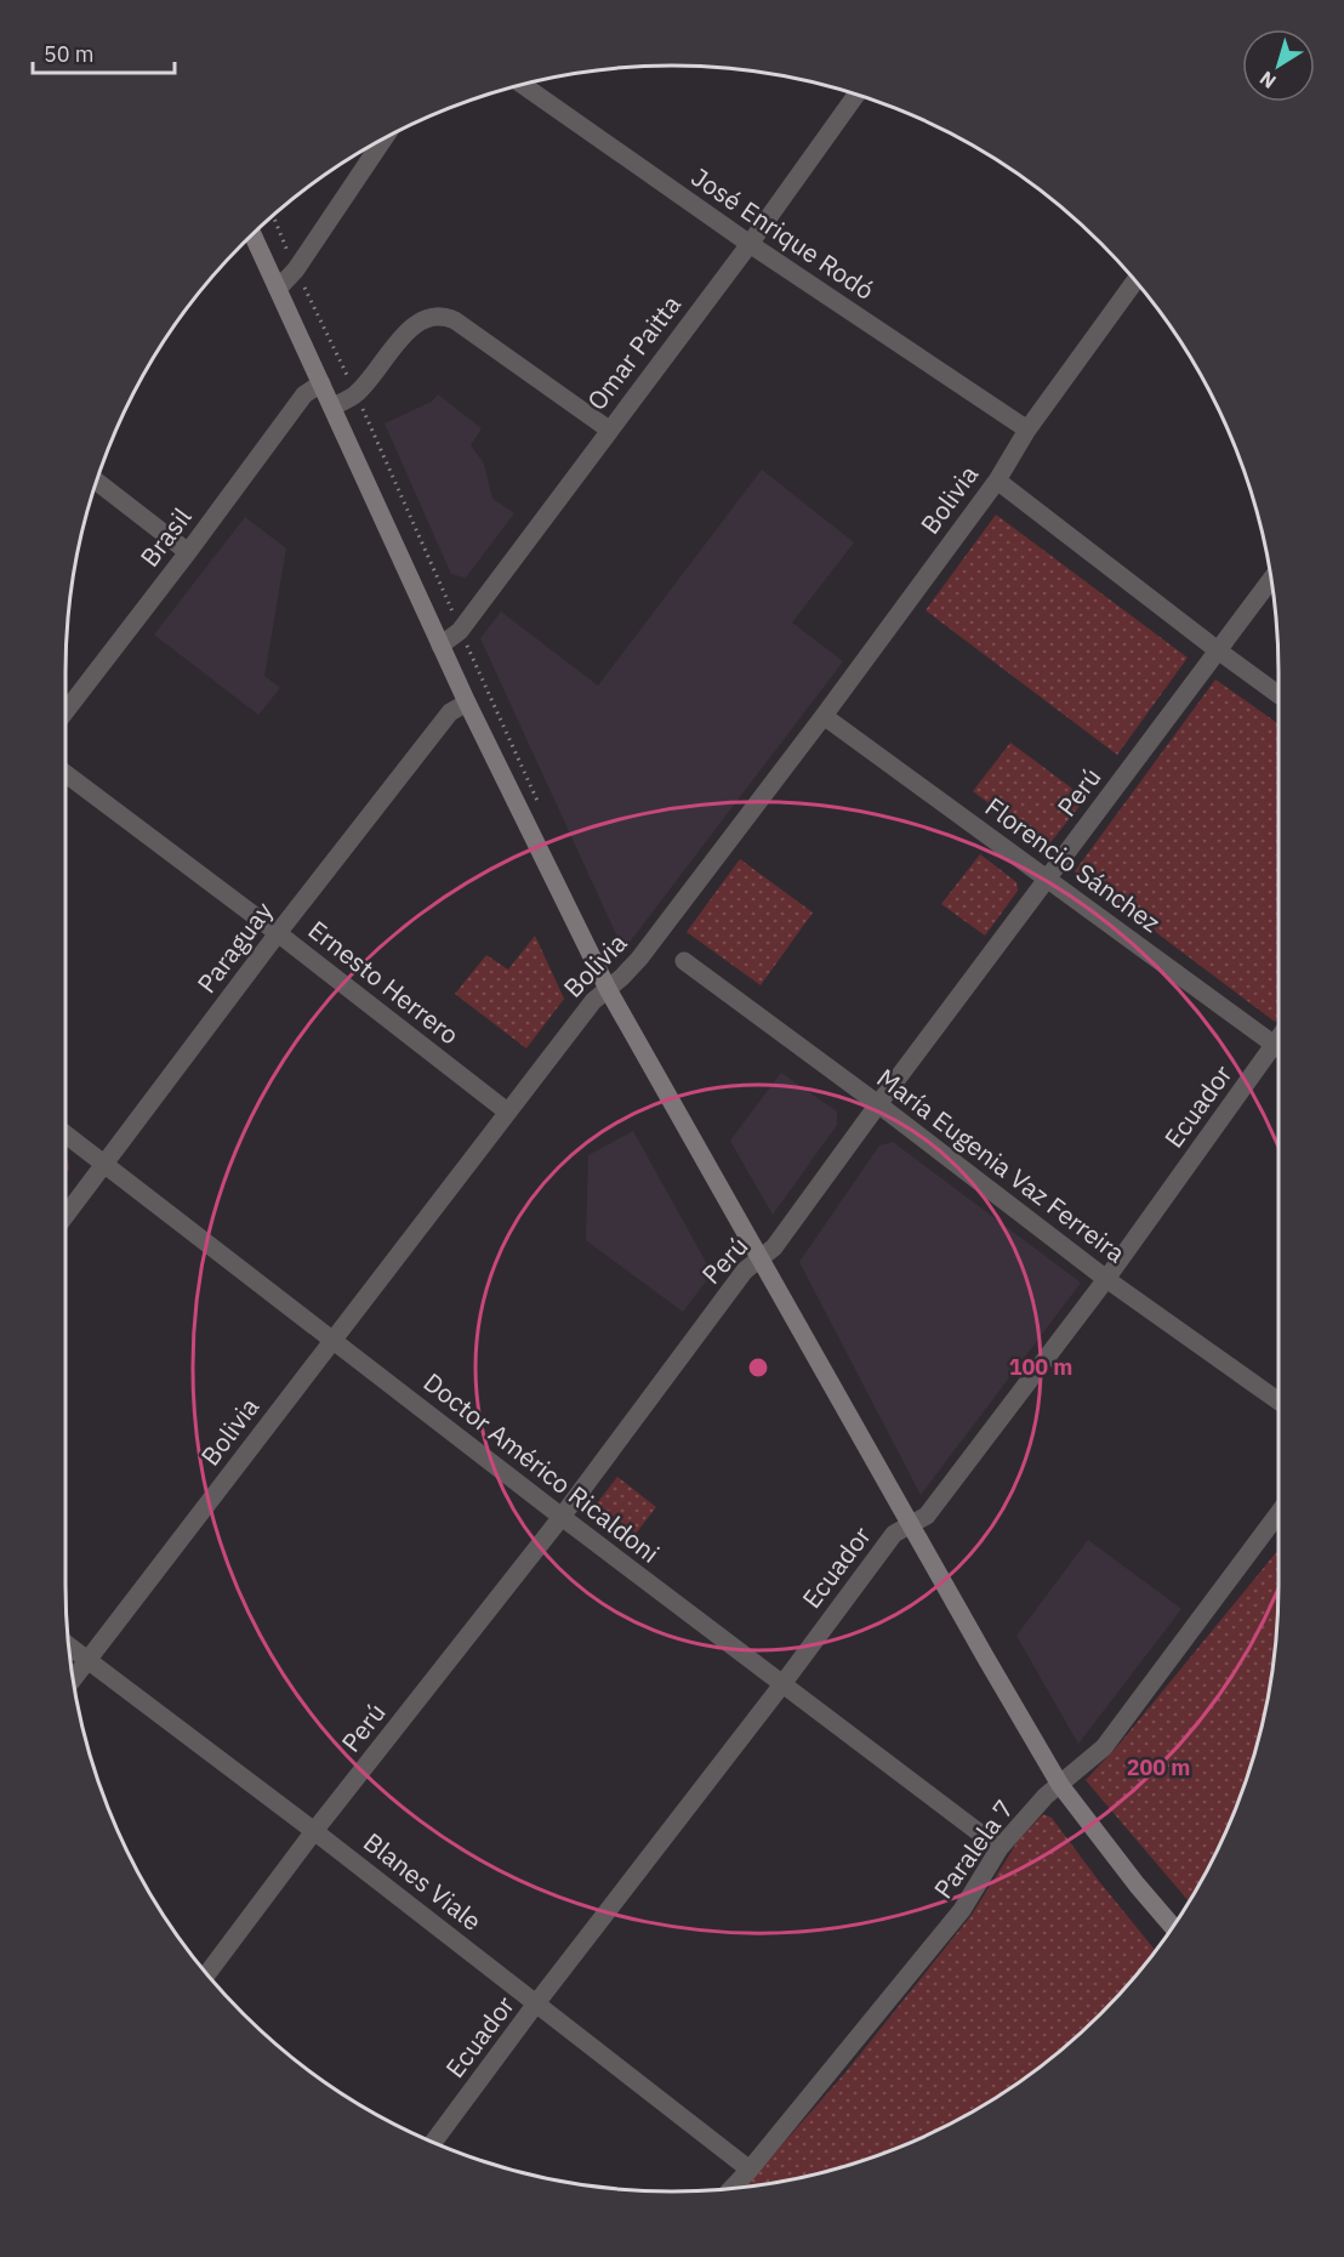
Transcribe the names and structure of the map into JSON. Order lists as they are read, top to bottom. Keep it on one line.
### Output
{"streets":{"street":["José Enrique Rodó","Omar Paitta","Bolivia","Brasil","Perú","Florencio Sánchez","Paraguay","Ernesto Herrero","Ecuador","María Eugenia Vaz Ferreira","Doctor Américo Ricaldoni","Paralela 7","Blanes Viale"]},"crossings":[["José Enrique Rodó","Omar Paitta"],["José Enrique Rodó","Bolivia"],["Bolivia","Florencio Sánchez"],["Bolivia","Ernesto Herrero"],["Bolivia","Doctor Américo Ricaldoni"],["Bolivia","Blanes Viale"],["Perú","Florencio Sánchez"],["Perú","María Eugenia Vaz Ferreira"],["Perú","Doctor Américo Ricaldoni"],["Perú","Blanes Viale"],["Florencio Sánchez","Ecuador"],["Paraguay","Ernesto Herrero"],["Paraguay","Doctor Américo Ricaldoni"],["Ecuador","María Eugenia Vaz Ferreira"],["Ecuador","Doctor Américo Ricaldoni"],["Ecuador","Blanes Viale"],["Doctor Américo Ricaldoni","Paralela 7"],["Paralela 7","Blanes Viale"]],"scale_bar":"50 m","north":"bottom left","rings":["100 m","200 m"]}
